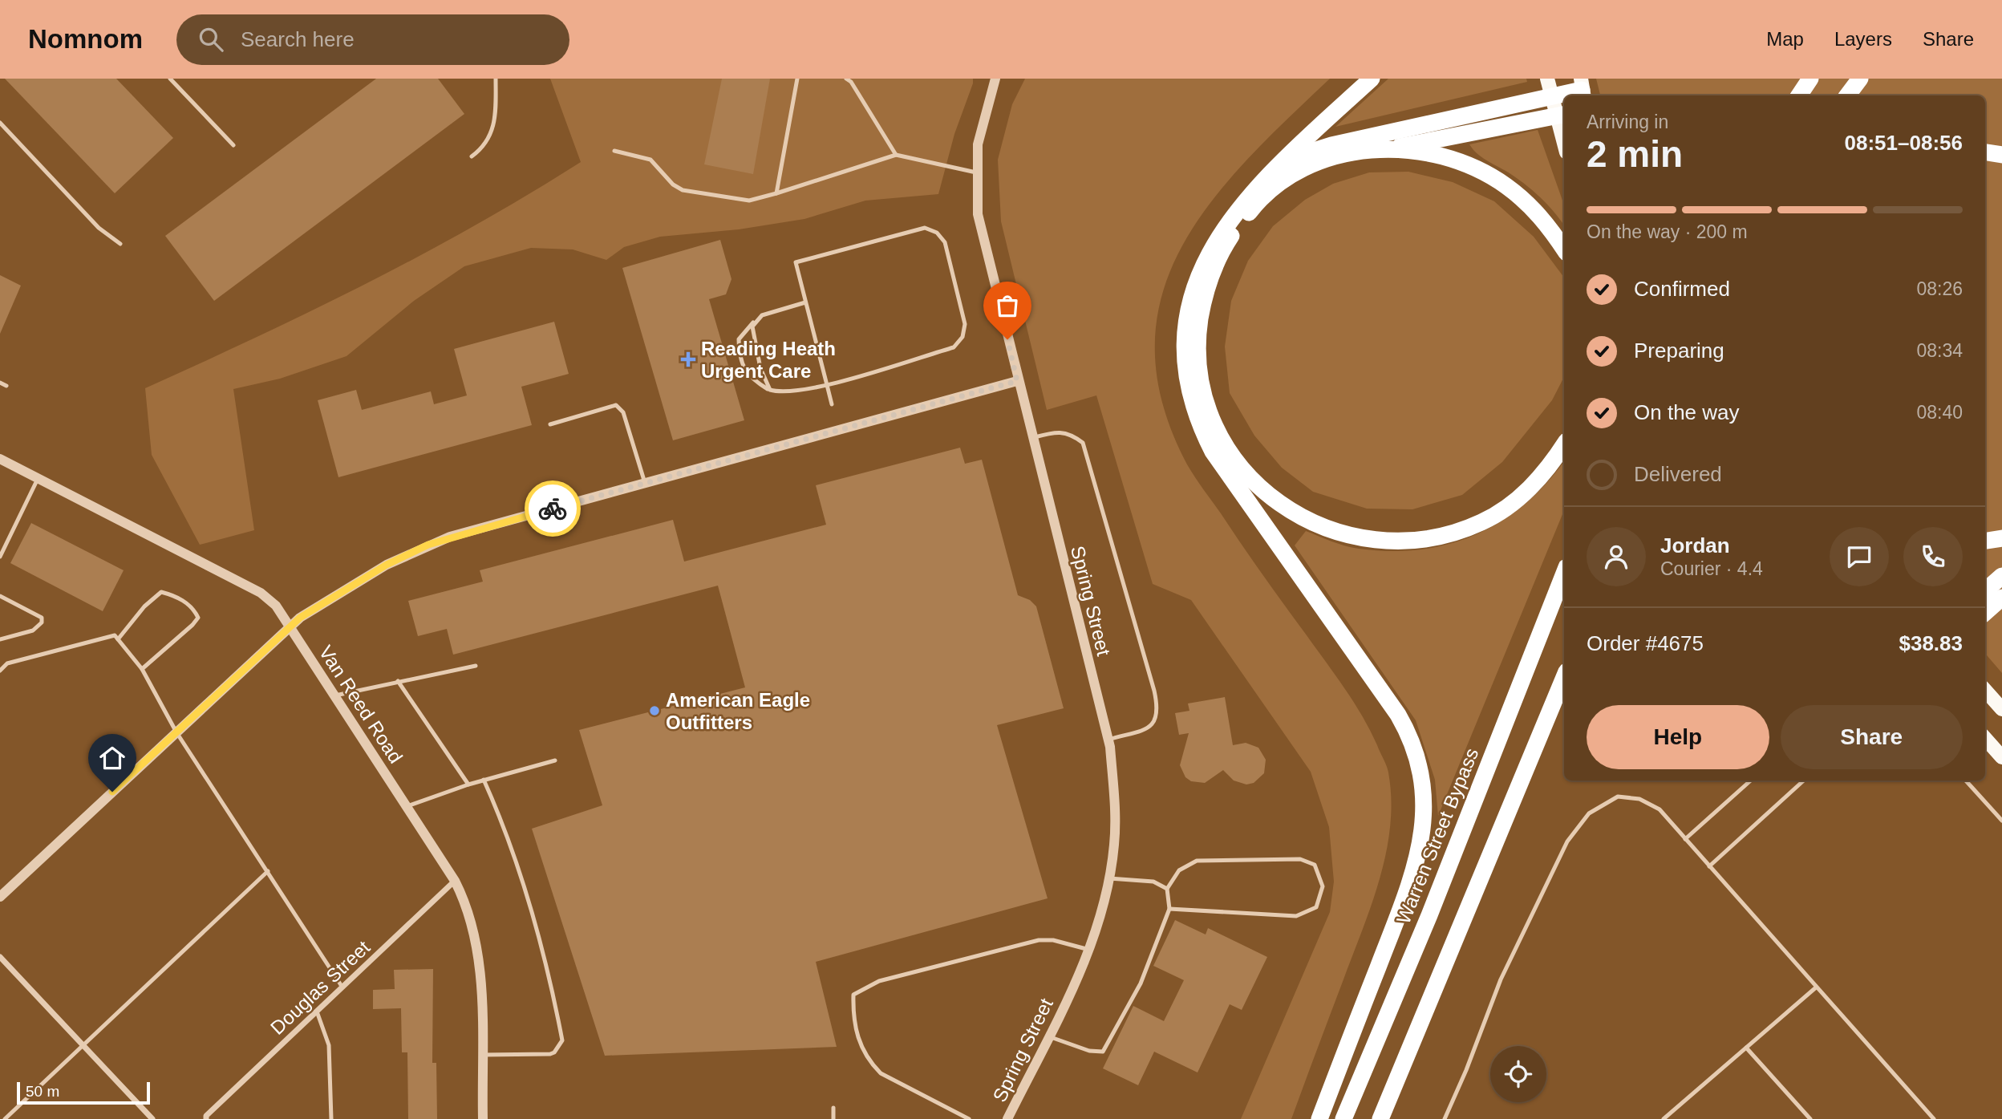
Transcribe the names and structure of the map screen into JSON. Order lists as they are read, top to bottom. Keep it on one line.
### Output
{"streets":{"highway":["Warren Street Bypass"],"street":["Spring Street","Van Reed Road","Douglas Street"]},"crossings":[["Van Reed Road","Douglas Street"]],"places":{"health":["Reading Heath Urgent Care"],"other":["American Eagle Outfitters"]},"scale_bar":"50 m","page":{"header":"Nomnom","search":"Search here","nav":["Map","Layers","Share"],"heading":["2 min","Arriving in","08:51–08:56"],"panel":["Jordan","Courier · 4.4","Order #4675","$38.83"],"bar":"On the way · 200 m","list":[["Confirmed","08:26"],["Preparing","08:34"],["On the way","08:40"],"Delivered"],"buttons":["Help","Share"],"scale":"50 m"}}
